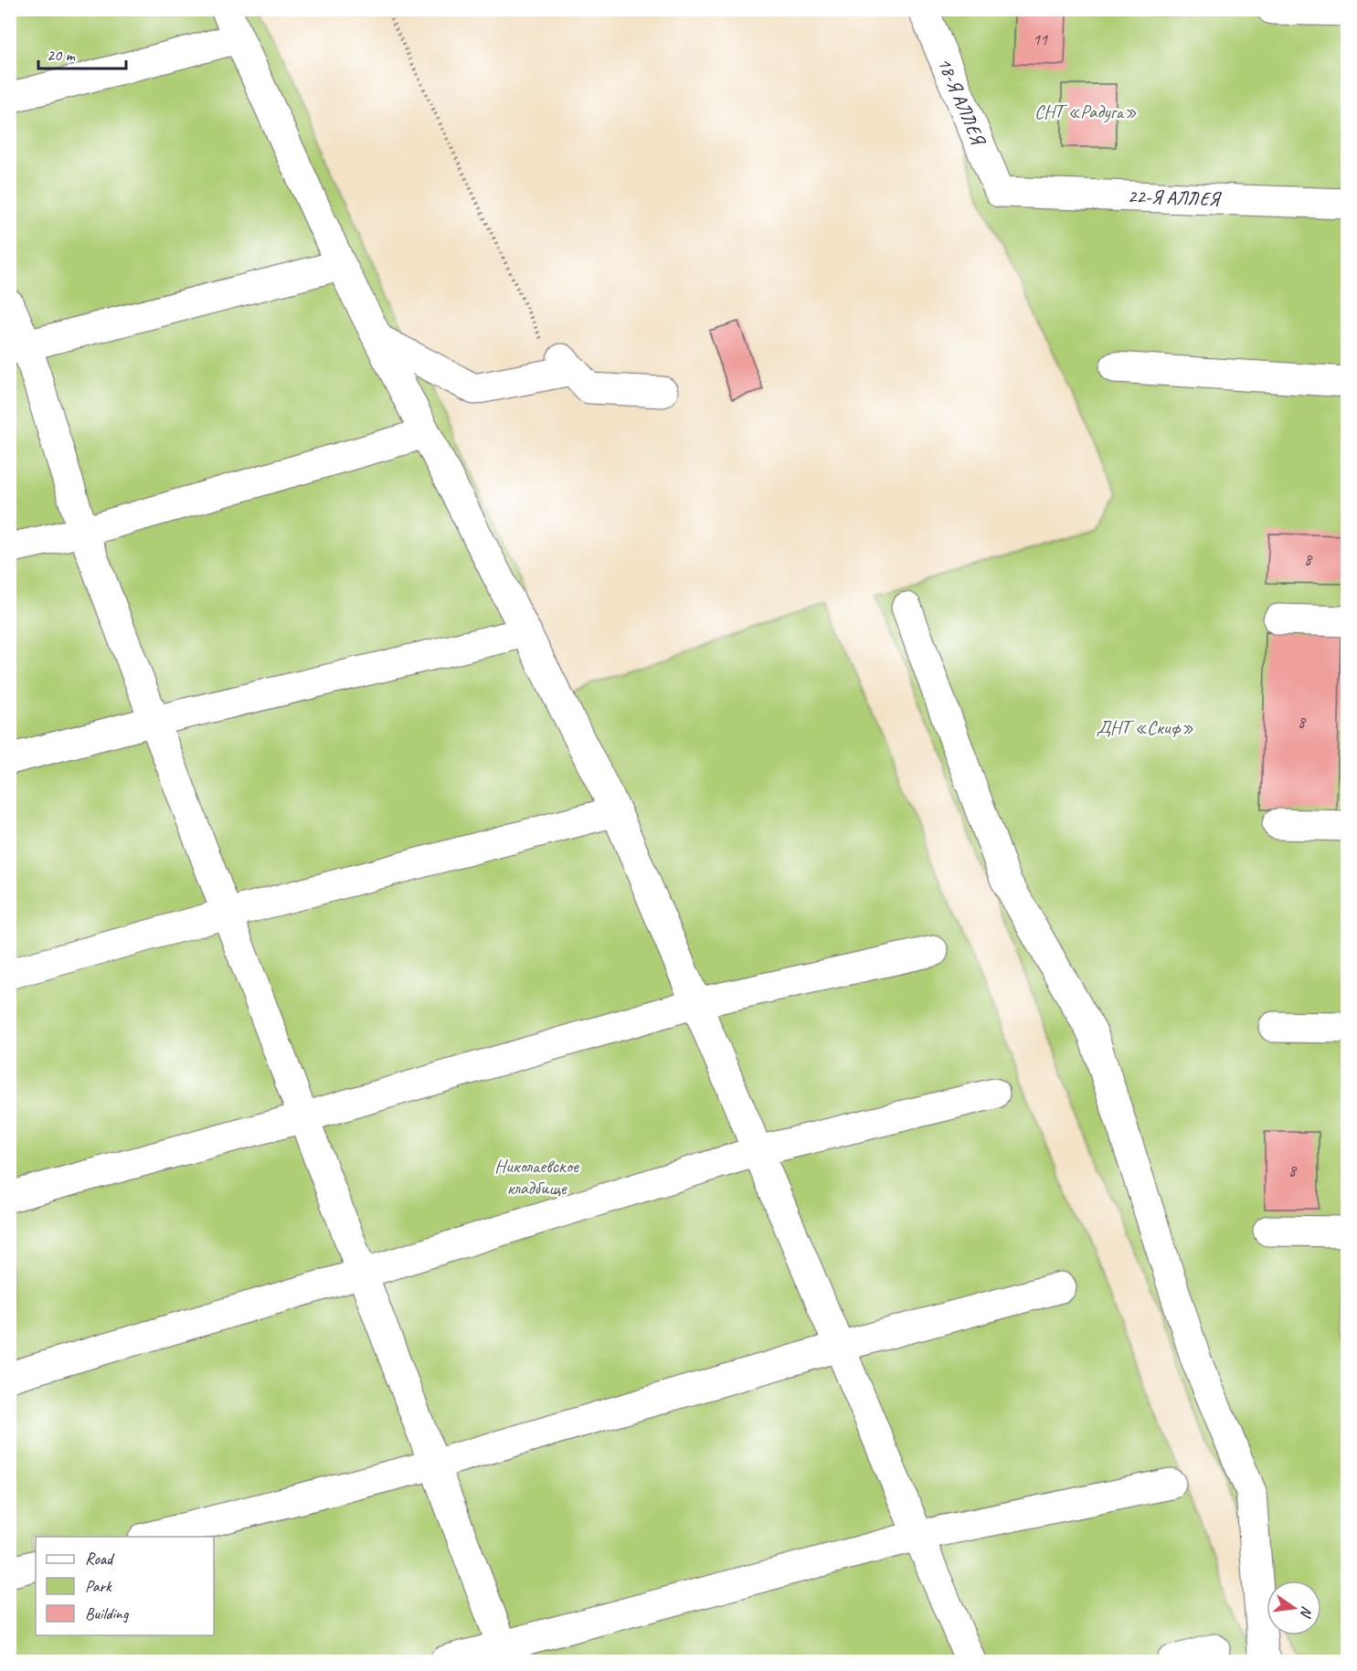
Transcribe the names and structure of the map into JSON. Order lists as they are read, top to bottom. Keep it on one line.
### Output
{"streets":{"lane":["18-Я АЛЛЕЯ","22-Я АЛЛЕЯ"]},"crossings":[["18-Я АЛЛЕЯ","22-Я АЛЛЕЯ"]],"parks":["СНТ «Радуга»","ДНТ «Скиф»","Николаевское кладбище"],"house_numbers":["11","8","8","8"],"legend":["Road","Park","Building"],"scale_bar":"20 m","north":"right"}
